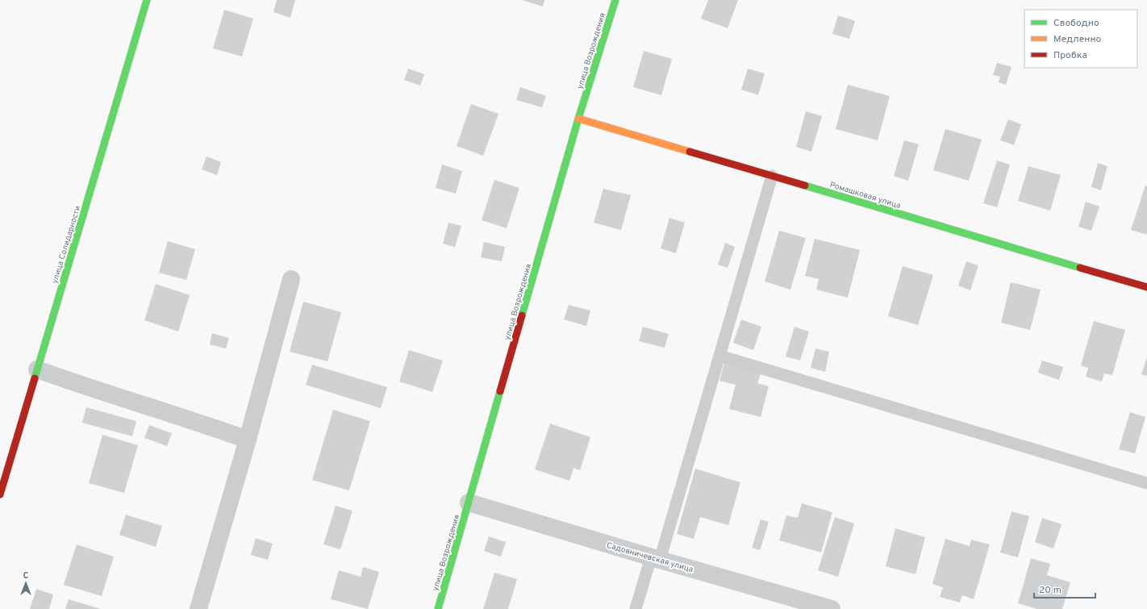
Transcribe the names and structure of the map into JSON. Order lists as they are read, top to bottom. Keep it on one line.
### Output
{"streets":{"street":["улица Возрождения","Ромашковая улица","улица Солидарности","Садовничевская улица"]},"crossings":[["улица Возрождения","Ромашковая улица"],["улица Возрождения","Садовничевская улица"]],"legend":["Свободно","Медленно","Пробка"],"scale_bar":"20 m","north":"top"}
